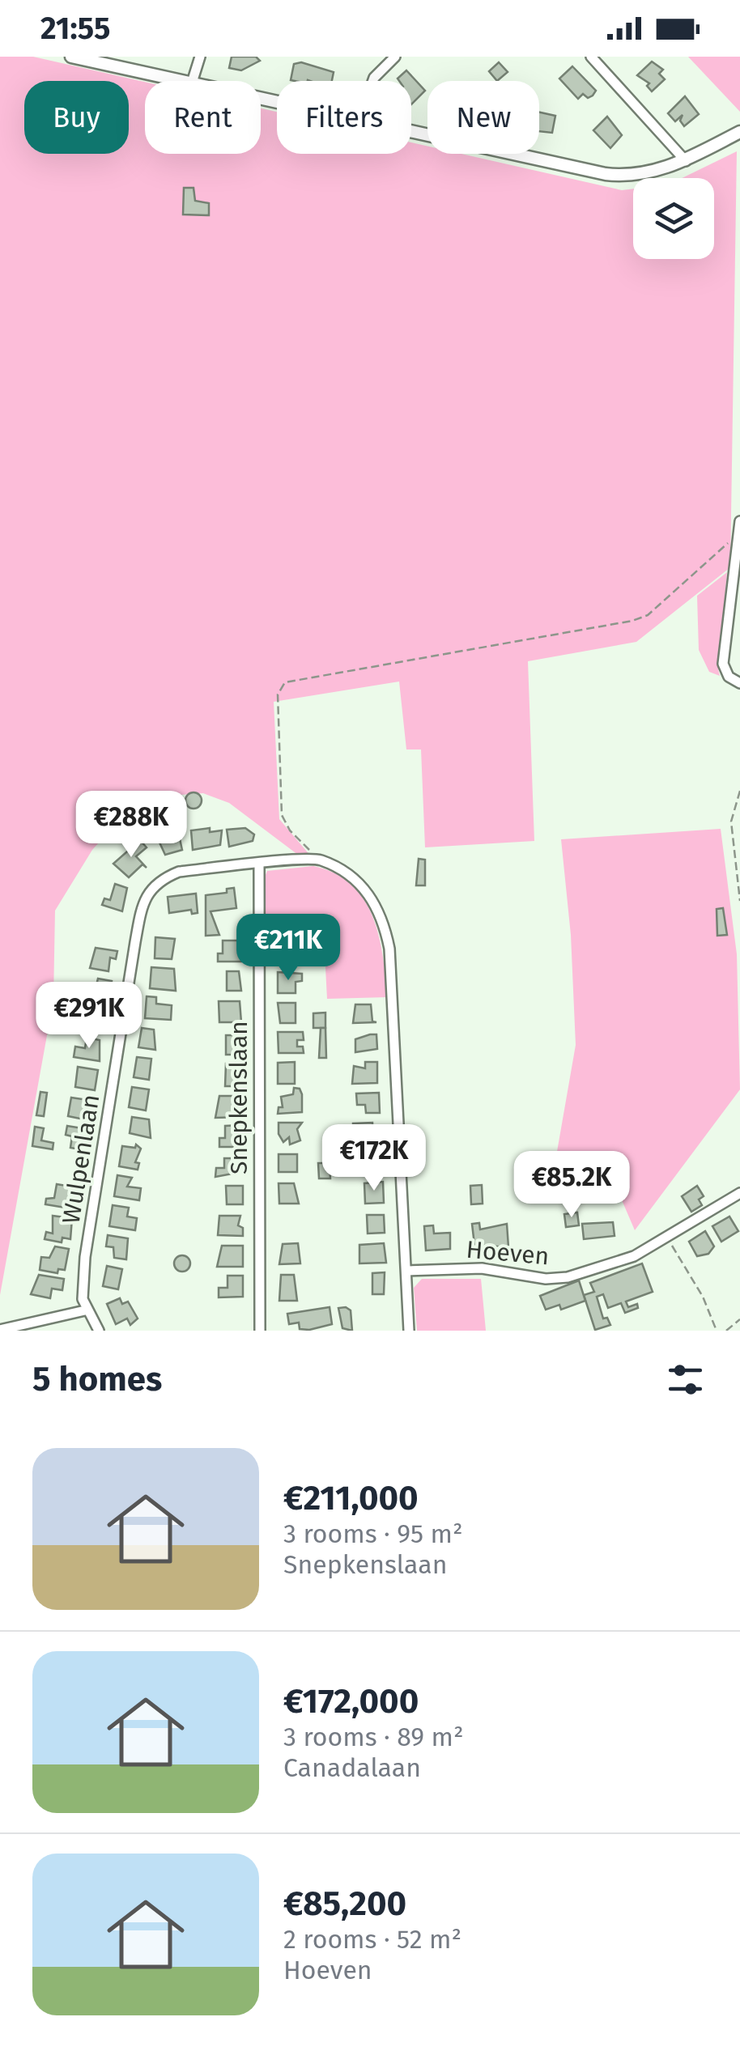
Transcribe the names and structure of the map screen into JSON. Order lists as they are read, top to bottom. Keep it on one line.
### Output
{"streets":{"street":["Snepkenslaan","Wulpenlaan","Hoeven"]},"crossings":[["Snepkenslaan","Wulpenlaan"]],"page":{"status":"21:55","chip":["Buy","Rent","Filters","New"],"price":["€288K","€211K","€291K","€172K","€85.2K"],"heading":"5 homes","list":[{"name":"€211,000","note":"3 rooms · 95 m² · Snepkenslaan"},{"name":"€172,000","note":"3 rooms · 89 m² · Canadalaan"},{"name":"€85,200","note":"2 rooms · 52 m² · Hoeven"}]}}
